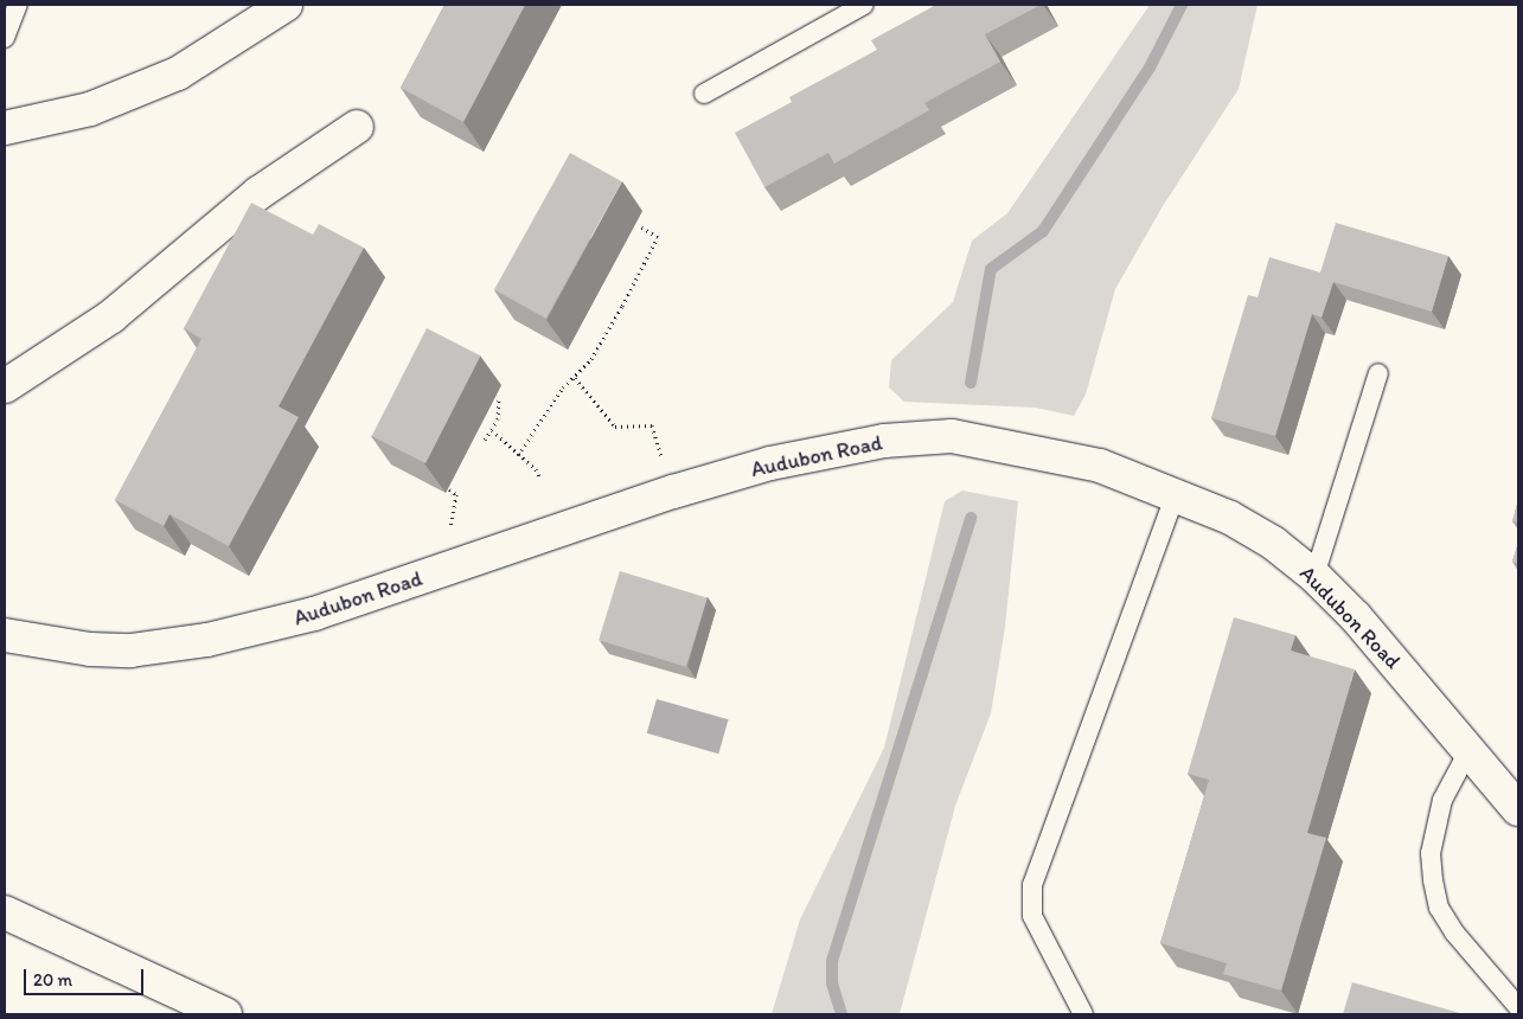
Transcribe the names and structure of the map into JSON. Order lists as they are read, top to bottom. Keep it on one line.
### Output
{"streets":{"main road":["Audubon Road"]},"scale_bar":"20 m"}
